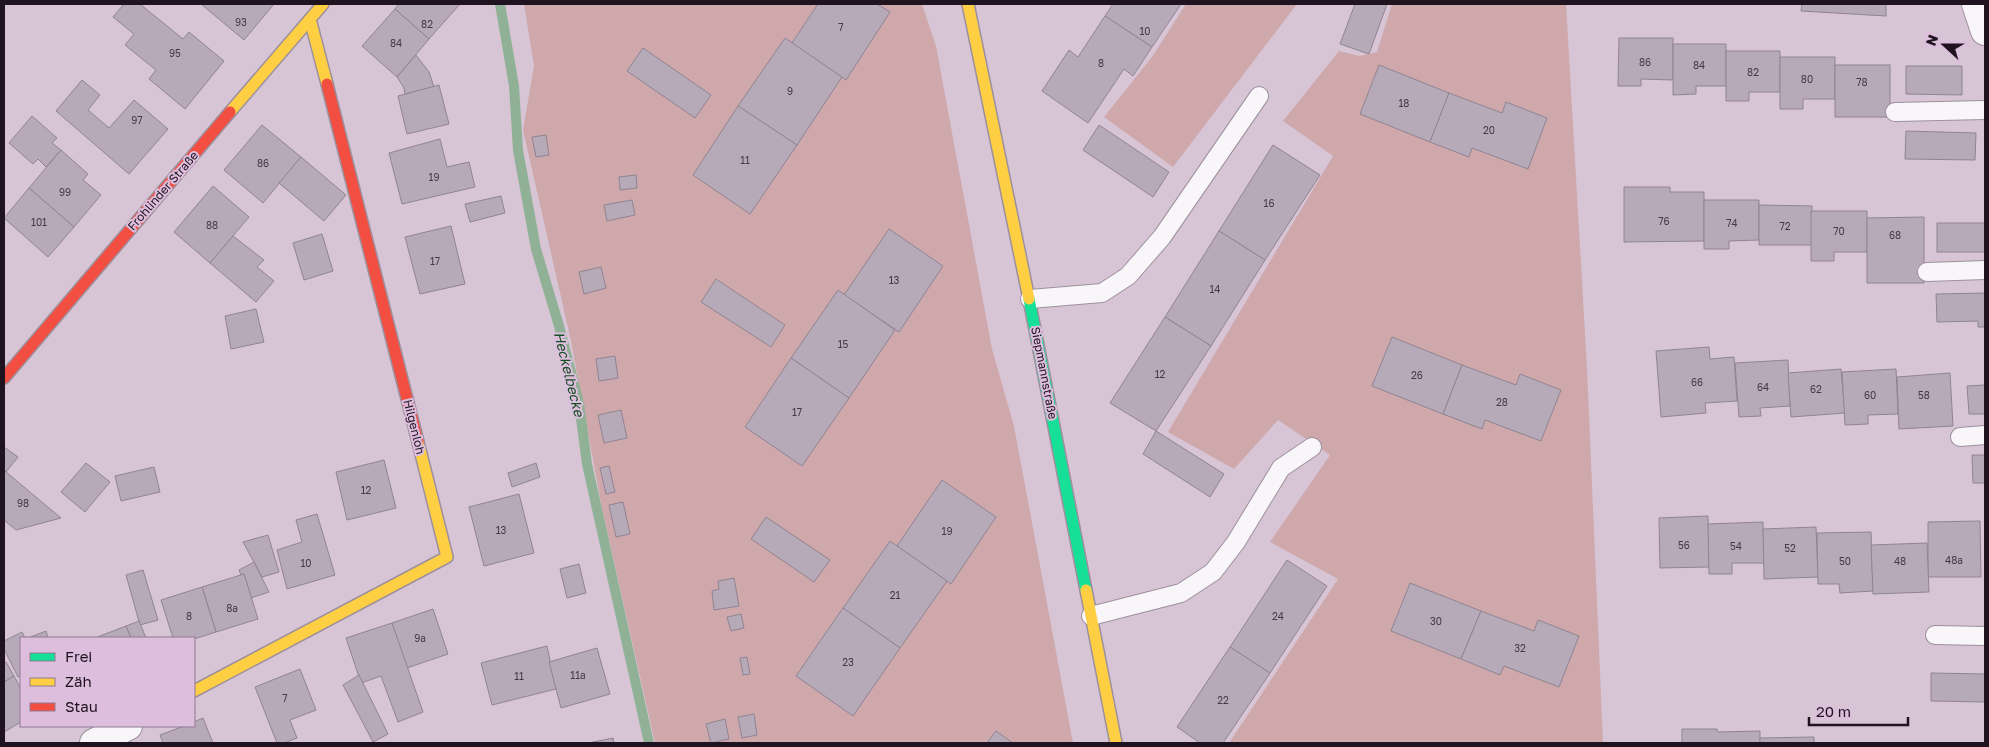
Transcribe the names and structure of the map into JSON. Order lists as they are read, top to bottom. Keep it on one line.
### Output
{"streets":{"street":["Frohlinder Straße","Siepmannstraße","Hilgenloh"]},"crossings":[["Frohlinder Straße","Hilgenloh"]],"water":["Heckelbecke"],"house_numbers":["93","82","7","10","84","95","86","8","84","82","80","78","9","18","97","20","11","86","19","99","16","76","101","74","88","72","70","68","17","13","14","15","12","26","66","64","62","60","58","28","17","12","98","13","19","56","54","52","48a","50","48","10","21","8a","8","24","30","9a","32","23","11a","11","7","22"],"legend":["Frei","Zäh","Stau"],"scale_bar":"20 m","north":"left"}
